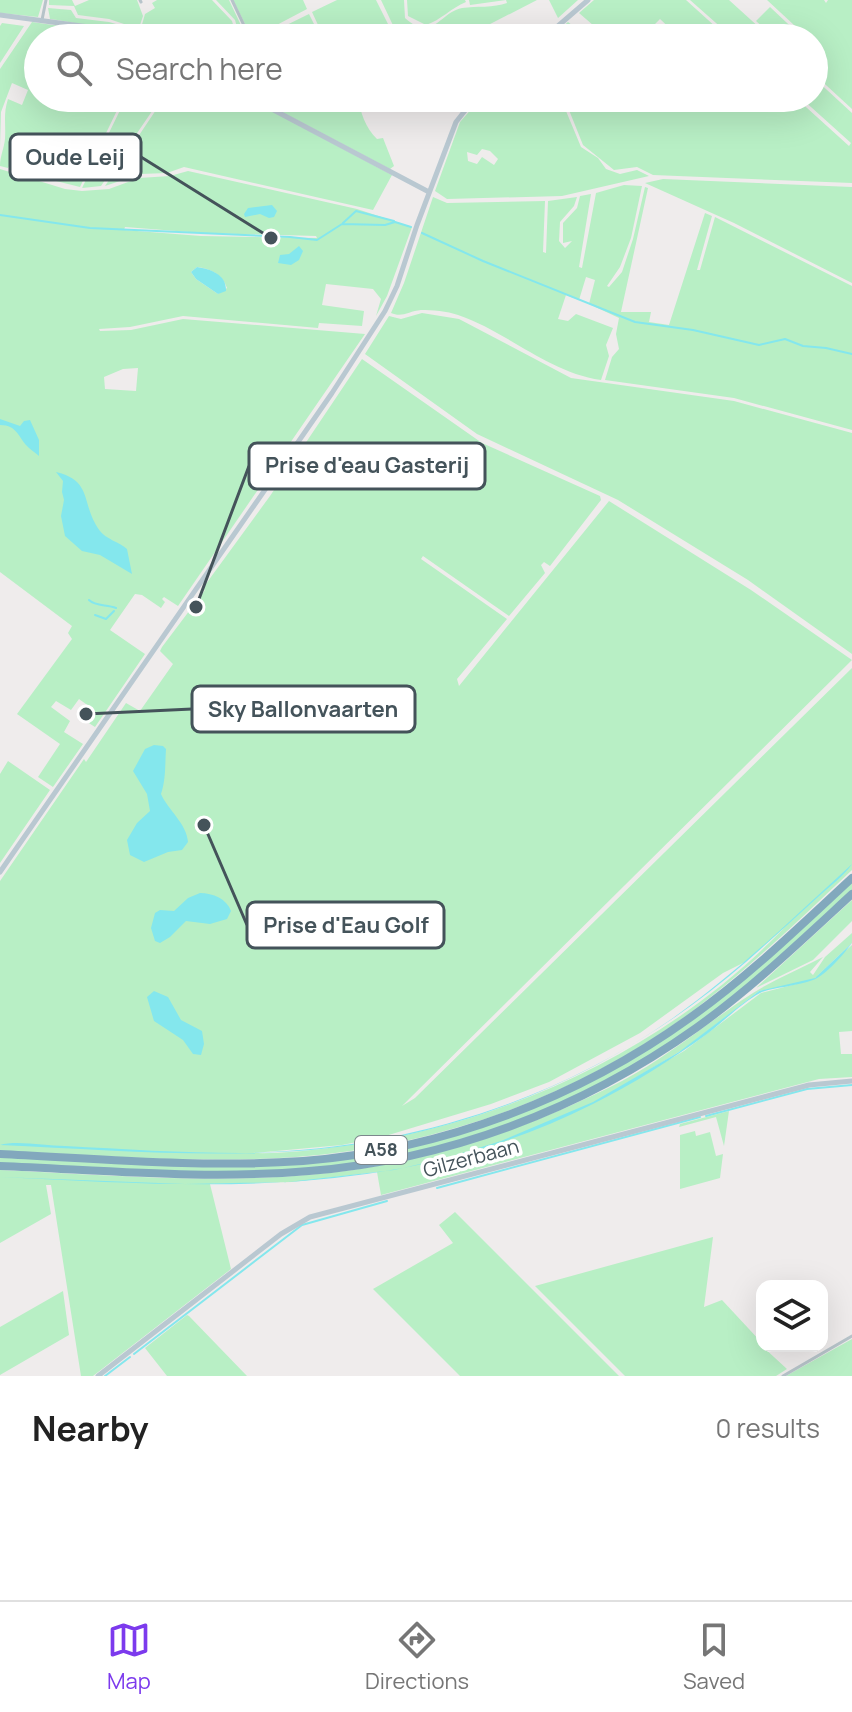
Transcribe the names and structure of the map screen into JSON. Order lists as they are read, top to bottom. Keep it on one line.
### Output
{"streets":{"highway":["A58"],"street":["Gilzerbaan"]},"places":["Oude Leij","Prise d'eau Gasterij","Sky Ballonvaarten","Prise d'Eau Golf"],"page":{"search":"Search here","heading":["Nearby","0 results"],"nav":["Map","Directions","Saved"]}}
